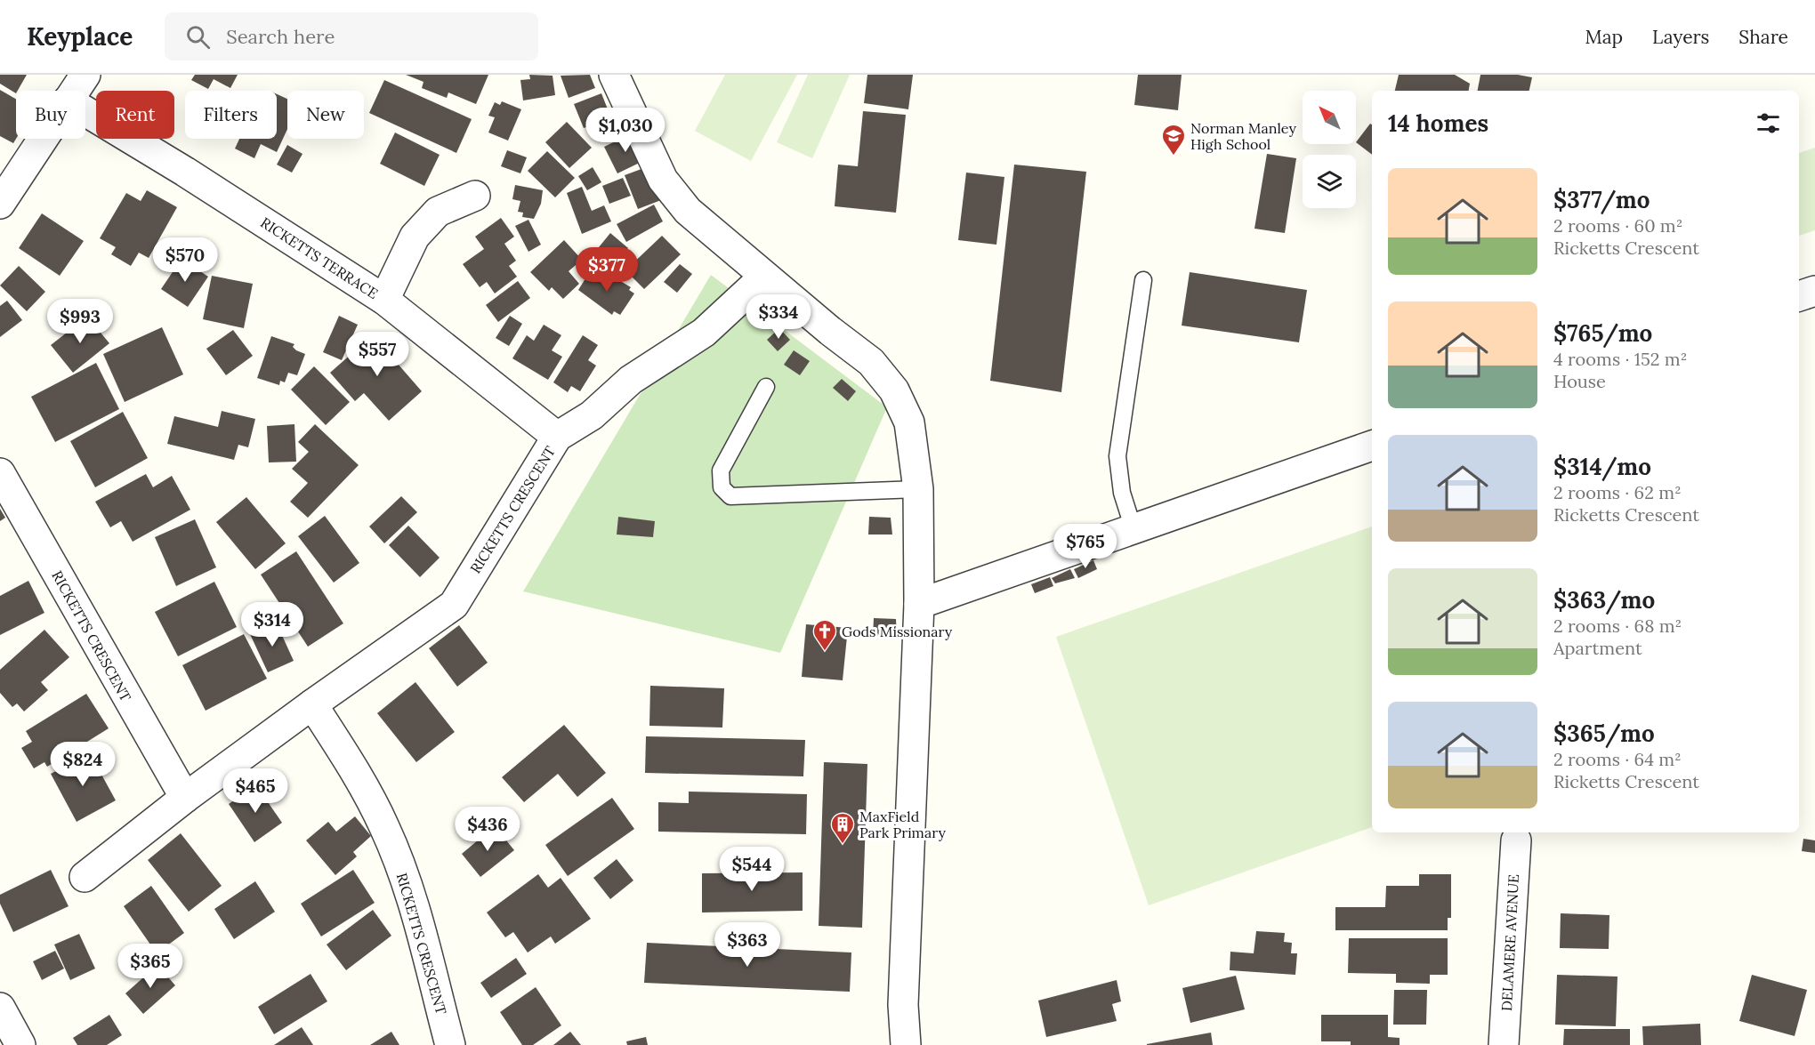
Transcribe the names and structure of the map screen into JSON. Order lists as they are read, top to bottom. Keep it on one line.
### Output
{"streets":{"street":["RICKETTS TERRACE","RICKETTS CRESCENT","DELAMERE AVENUE"]},"crossings":[["RICKETTS TERRACE","RICKETTS CRESCENT"]],"places":{"school or university":["Norman Manley High School"],"church":["Gods Missionary"],"building":["MaxField Park Primary"]},"north":"top left","page":{"header":"Keyplace","search":"Search here","nav":["Map","Layers","Share"],"chip":["Buy","Rent","Filters","New"],"heading":"14 homes","price":["$1,030","$570","$377","$334","$993","$557","$765","$314","$824","$465","$436","$544","$363","$365"],"list":[{"name":"$377/mo","note":"2 rooms · 60 m² · Ricketts Crescent"},{"name":"$765/mo","note":"4 rooms · 152 m² · House"},{"name":"$314/mo","note":"2 rooms · 62 m² · Ricketts Crescent"},{"name":"$363/mo","note":"2 rooms · 68 m² · Apartment"},{"name":"$365/mo","note":"2 rooms · 64 m² · Ricketts Crescent"}]}}
